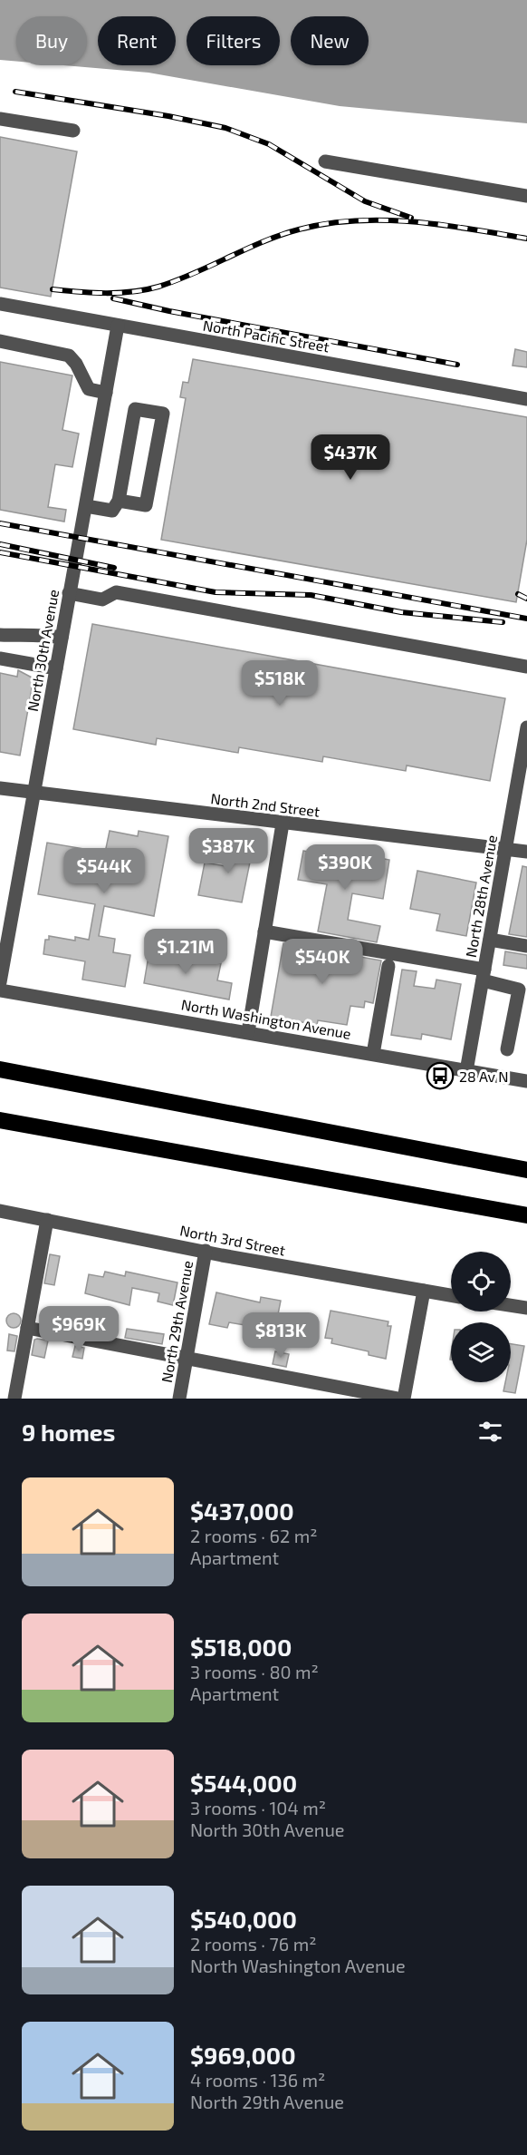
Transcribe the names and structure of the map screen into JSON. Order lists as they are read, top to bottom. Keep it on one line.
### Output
{"streets":{"street":["North Pacific Street","North 30th Avenue","North 2nd Street","North 28th Avenue","North Washington Avenue","North 3rd Street","North 29th Avenue"]},"crossings":[["North Pacific Street","North 30th Avenue"],["North 30th Avenue","North 2nd Street"],["North 2nd Street","North 28th Avenue"],["North 28th Avenue","North Washington Avenue"],["North 3rd Street","North 29th Avenue"]],"places":{"bus stop":["28 Av N"]},"page":{"chip":["Buy","Rent","Filters","New"],"price":["$437K","$518K","$387K","$390K","$544K","$1.21M","$540K","$969K","$813K"],"heading":"9 homes","list":[{"name":"$437,000","note":"2 rooms · 62 m² · Apartment"},{"name":"$518,000","note":"3 rooms · 80 m² · Apartment"},{"name":"$544,000","note":"3 rooms · 104 m² · North 30th Avenue"},{"name":"$540,000","note":"2 rooms · 76 m² · North Washington Avenue"},{"name":"$969,000","note":"4 rooms · 136 m² · North 29th Avenue"}]}}
